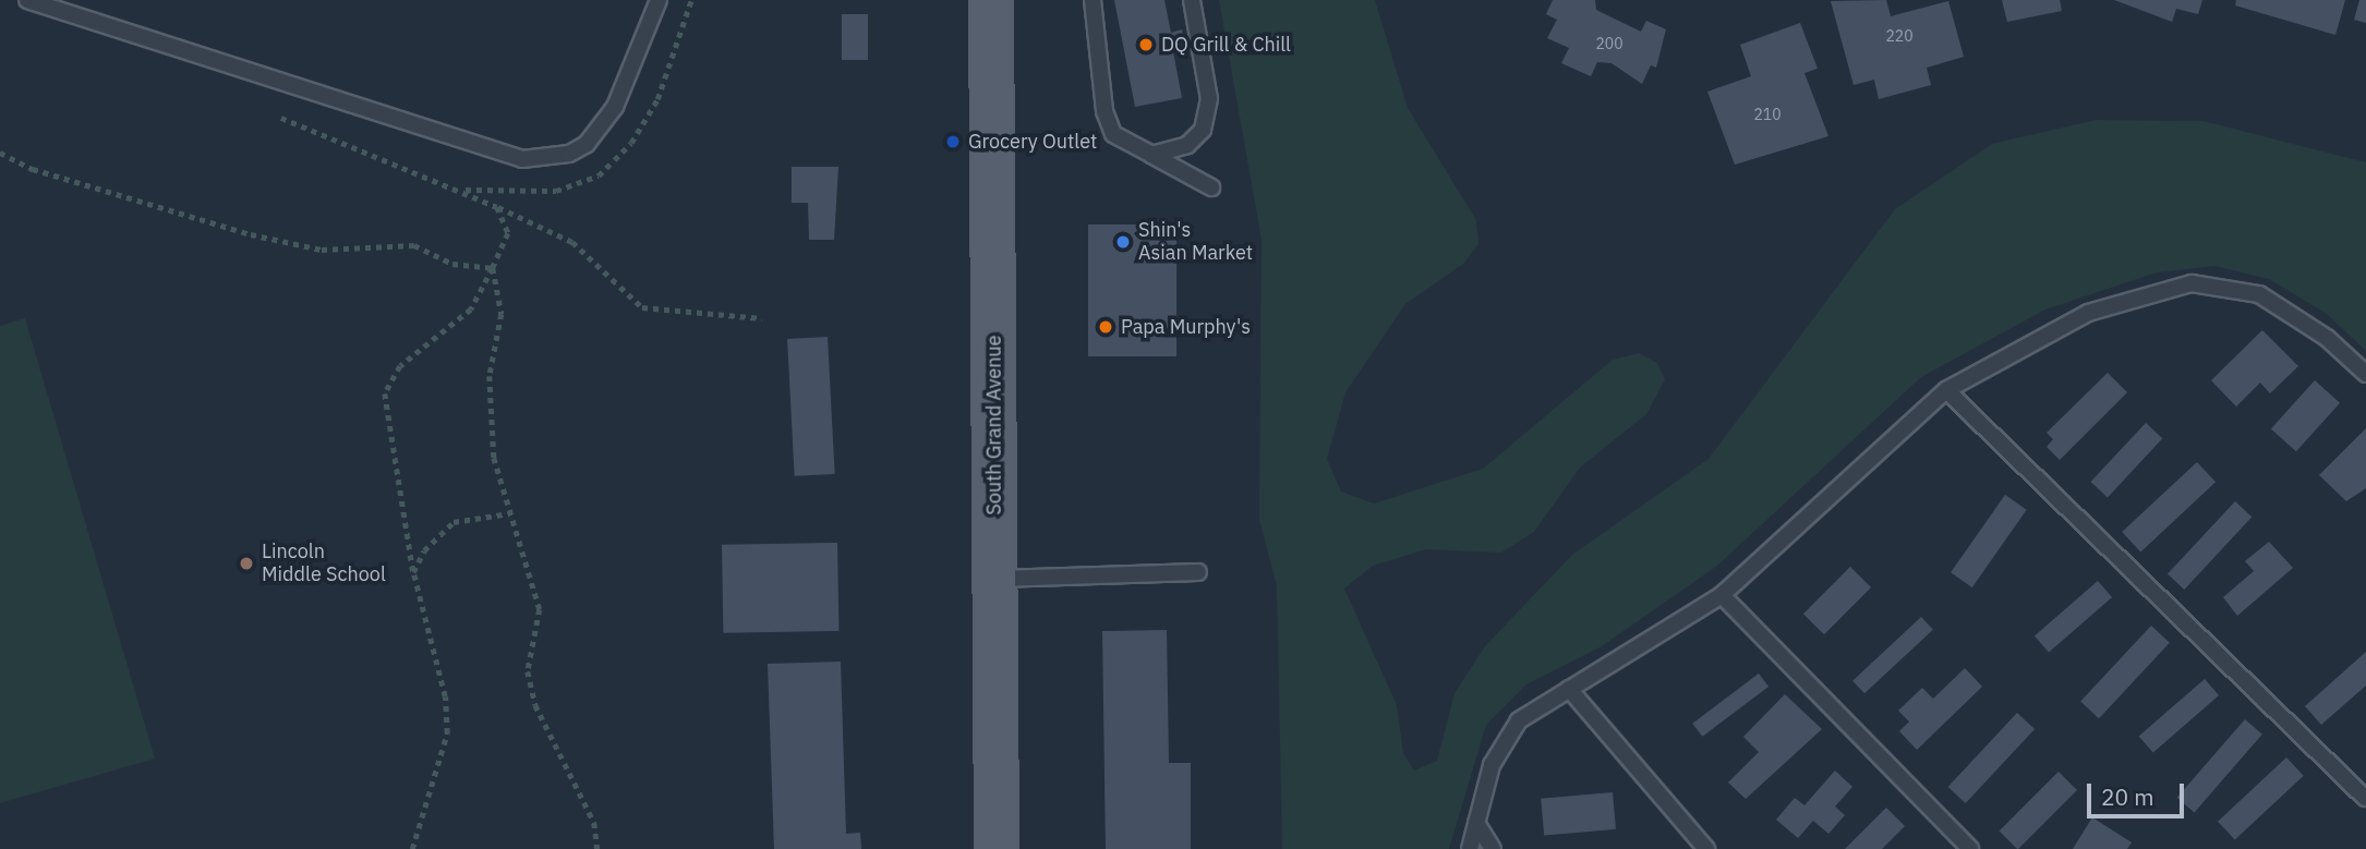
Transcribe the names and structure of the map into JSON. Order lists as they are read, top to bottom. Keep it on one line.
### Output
{"streets":{"main road":["South Grand Avenue"]},"places":["DQ Grill & Chill","Grocery Outlet","Shin's Asian Market","Papa Murphy's","Lincoln Middle School"],"house_numbers":["220","200","210"],"scale_bar":"20 m"}
